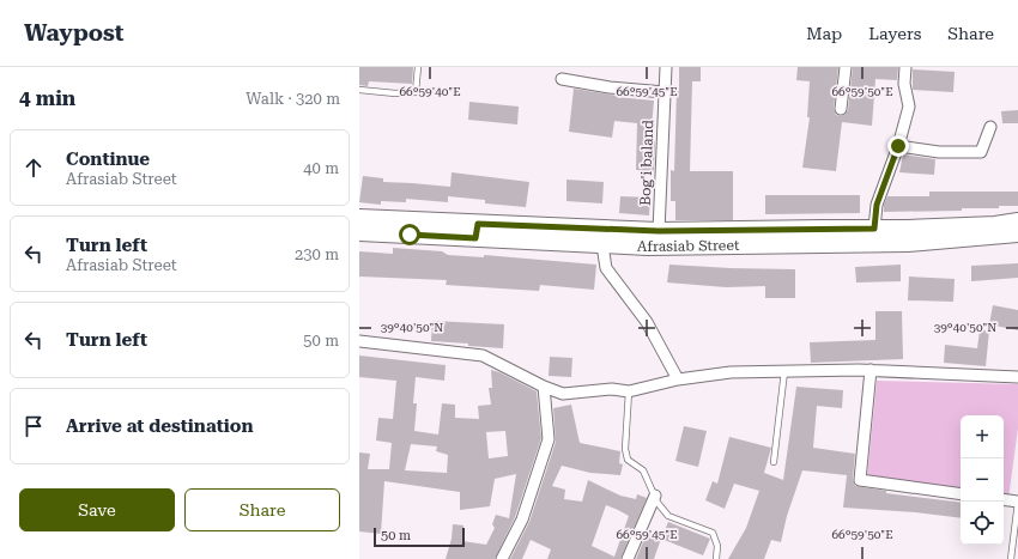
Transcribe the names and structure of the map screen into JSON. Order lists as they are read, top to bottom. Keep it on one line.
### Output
{"streets":{"main road":["Afrasiab Street"],"street":["Bog'i baland"]},"crossings":[["Bog'i baland","Afrasiab Street"]],"scale_bar":"50 m","page":{"header":"Waypost","nav":["Map","Layers","Share"],"heading":["4 min","Walk · 320 m"],"list":[["Continue","Afrasiab Street","40 m"],["Turn left","Afrasiab Street","230 m"],["Turn left","50 m"],"Arrive at destination"],"map_buttons":["+","−"],"buttons":["Save","Share"],"scale":"50 m"},"coordinates":["66°59'40\"E","66°59'45\"E","66°59'50\"E","39°40'50\"N"]}
